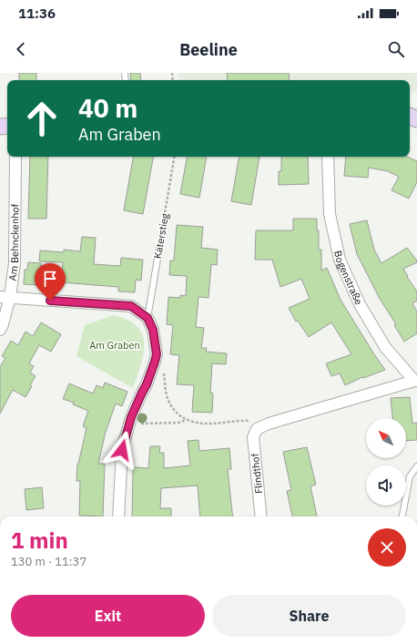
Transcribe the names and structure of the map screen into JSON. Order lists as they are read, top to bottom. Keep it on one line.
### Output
{"streets":{"street":["Am Behnckenhof","Bogenstraße","Flindthof"],"lane":["Katerstieg"]},"parks":["Am Graben"],"north":"top left","page":{"status":"11:36","header":"Beeline","turn":["40 m","Am Graben"],"heading":["1 min","130 m · 11:37"],"buttons":["Exit","Share"]}}
